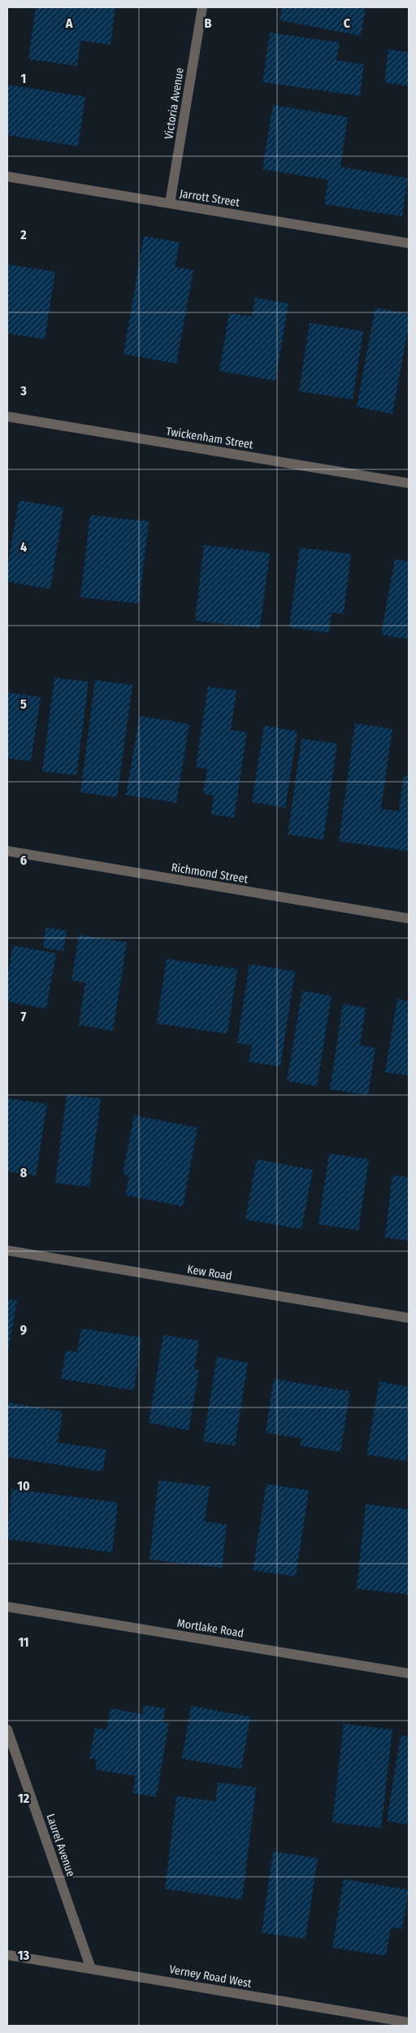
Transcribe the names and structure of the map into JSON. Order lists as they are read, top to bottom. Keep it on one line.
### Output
{"streets":{"street":["Victoria Avenue","Jarrott Street","Twickenham Street","Richmond Street","Kew Road","Mortlake Road","Laurel Avenue","Verney Road West"]},"crossings":[["Victoria Avenue","Jarrott Street"],["Laurel Avenue","Verney Road West"]],"grid":{"columns":["A","B","C"],"rows":["1","2","3","4","5","6","7","8","9","10","11","12","13"]}}
